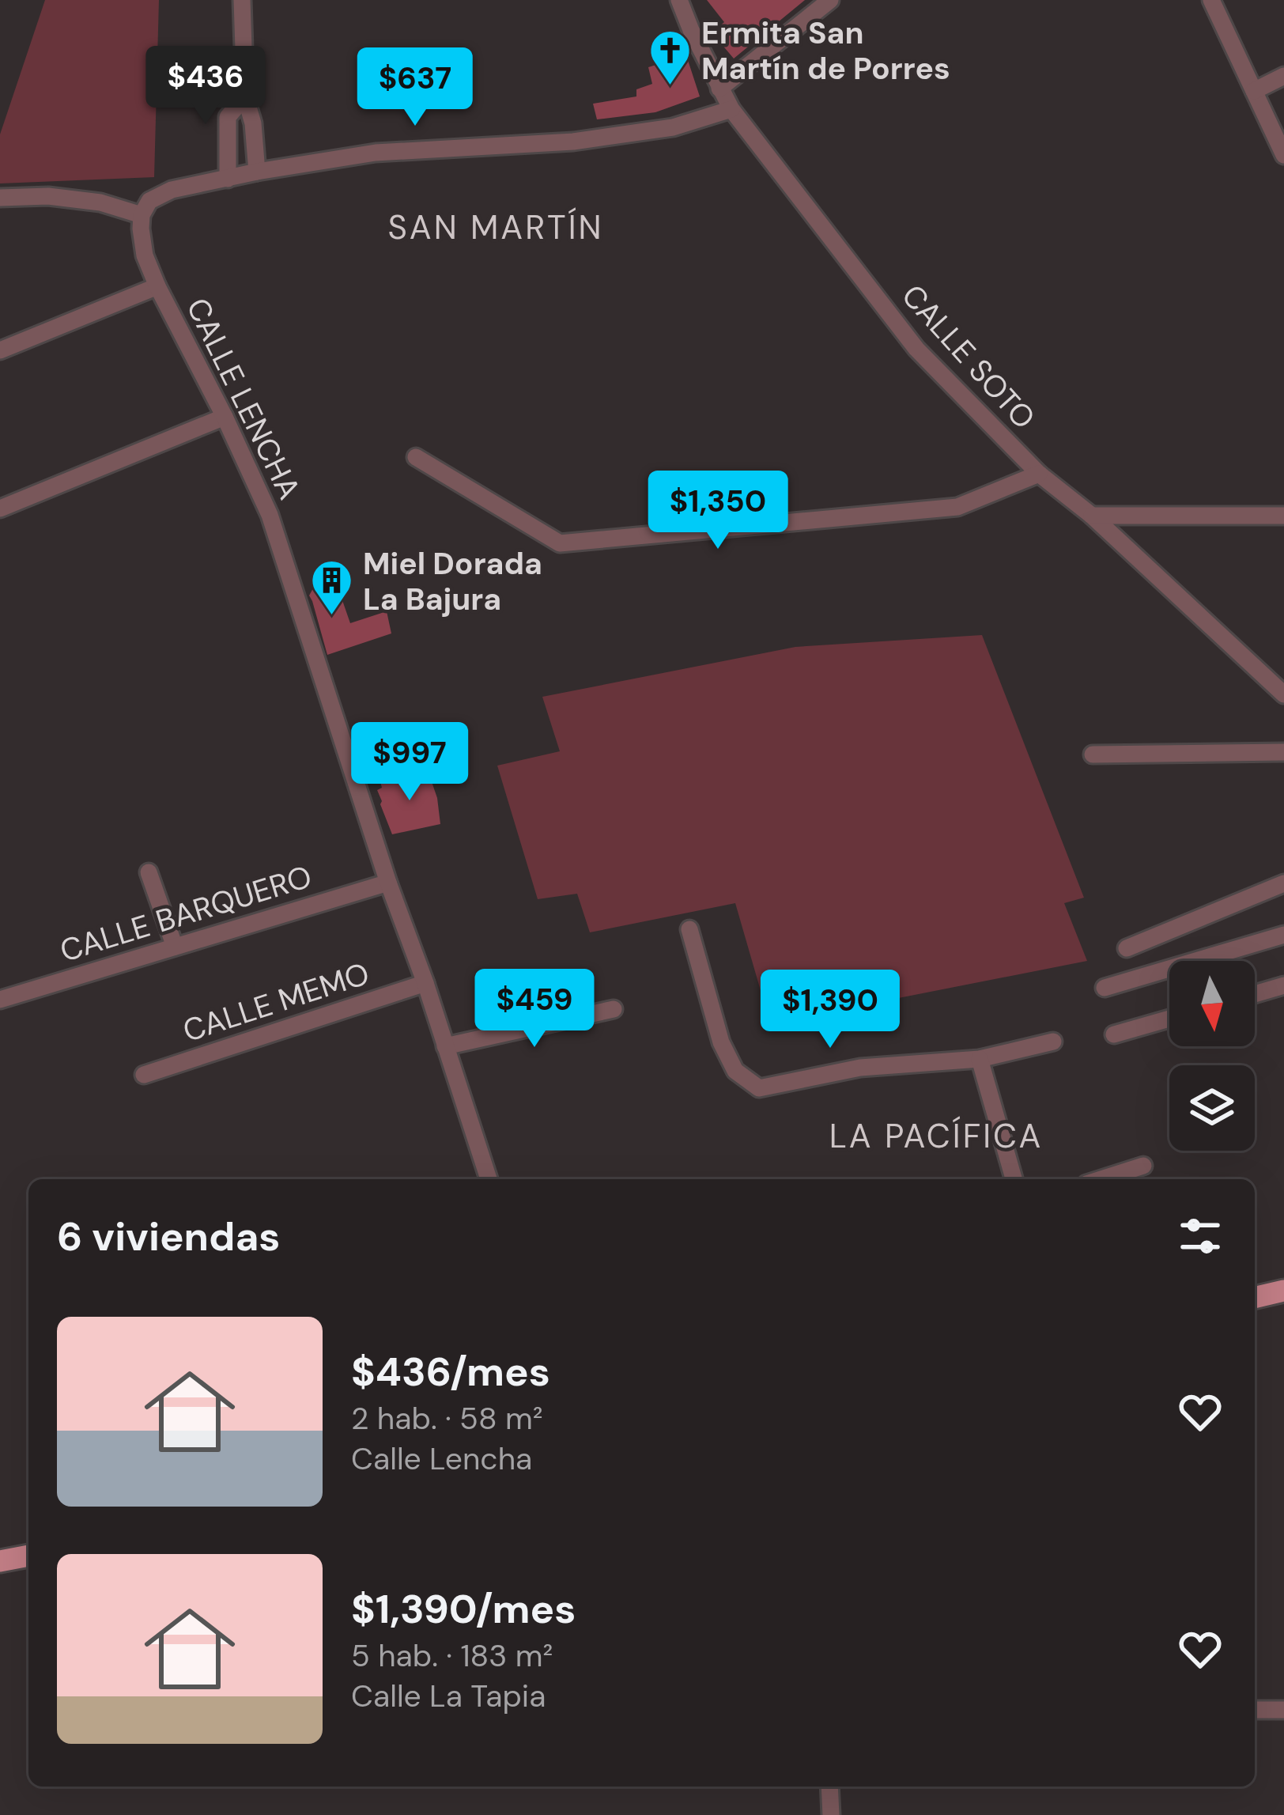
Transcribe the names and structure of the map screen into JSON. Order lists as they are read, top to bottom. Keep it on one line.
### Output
{"streets":{"street":["CALLE SOTO","CALLE LENCHA","CALLE BARQUERO","CALLE MEMO"]},"crossings":[["CALLE LENCHA","CALLE BARQUERO"],["CALLE LENCHA","CALLE MEMO"]],"districts":["SAN MARTÍN","LA PACÍFICA"],"places":{"church":["Ermita San Martín de Porres"],"building":["Miel Dorada La Bajura"]},"north":"bottom","page":{"price":["$436","$637","$1,350","$997","$459","$1,390"],"heading":"6 viviendas","list":[{"name":"$436/mes","note":"2 hab. · 58 m² · Calle Lencha"},{"name":"$1,390/mes","note":"5 hab. · 183 m² · Calle La Tapia"}]}}
